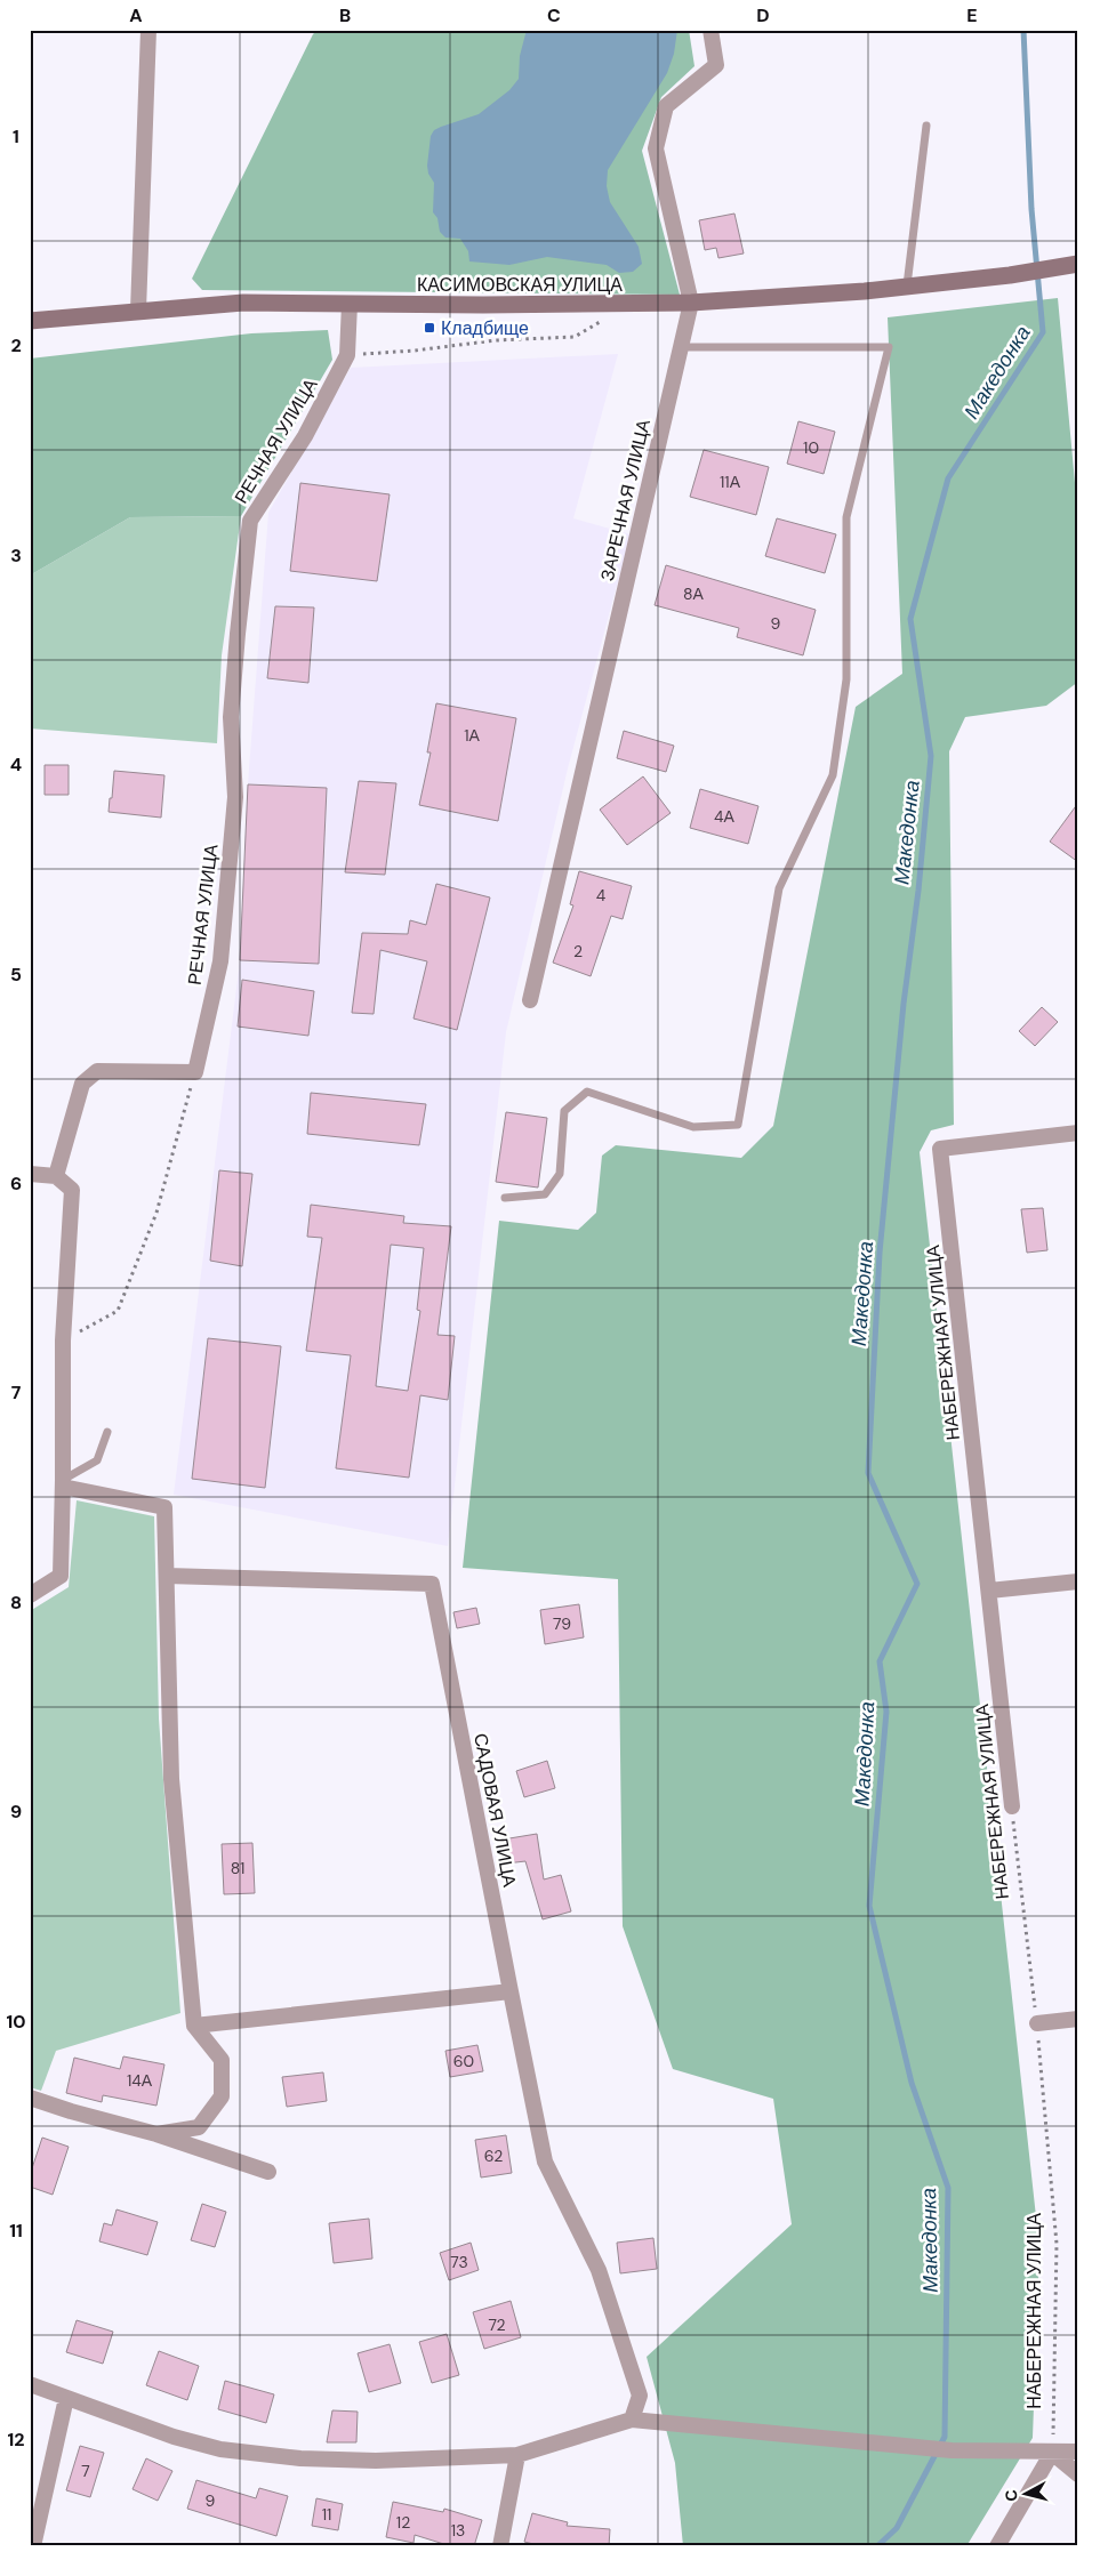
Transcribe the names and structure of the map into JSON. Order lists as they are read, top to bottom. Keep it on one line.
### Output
{"streets":{"main road":["КАСИМОВСКАЯ УЛИЦА"],"street":["РЕЧНАЯ УЛИЦА","ЗАРЕЧНАЯ УЛИЦА","НАБЕРЕЖНАЯ УЛИЦА","САДОВАЯ УЛИЦА"]},"crossings":[["КАСИМОВСКАЯ УЛИЦА","РЕЧНАЯ УЛИЦА"],["КАСИМОВСКАЯ УЛИЦА","ЗАРЕЧНАЯ УЛИЦА"]],"water":["Македонка"],"places":{"transit":["Кладбище"]},"house_numbers":["10","11А","8А","9","1А","4А","4","2","79","81","60","14А","62","73","72","7","9","11","12","13"],"north":"left","grid":{"columns":["A","B","C","D","E"],"rows":["1","2","3","4","5","6","7","8","9","10","11","12"]}}
